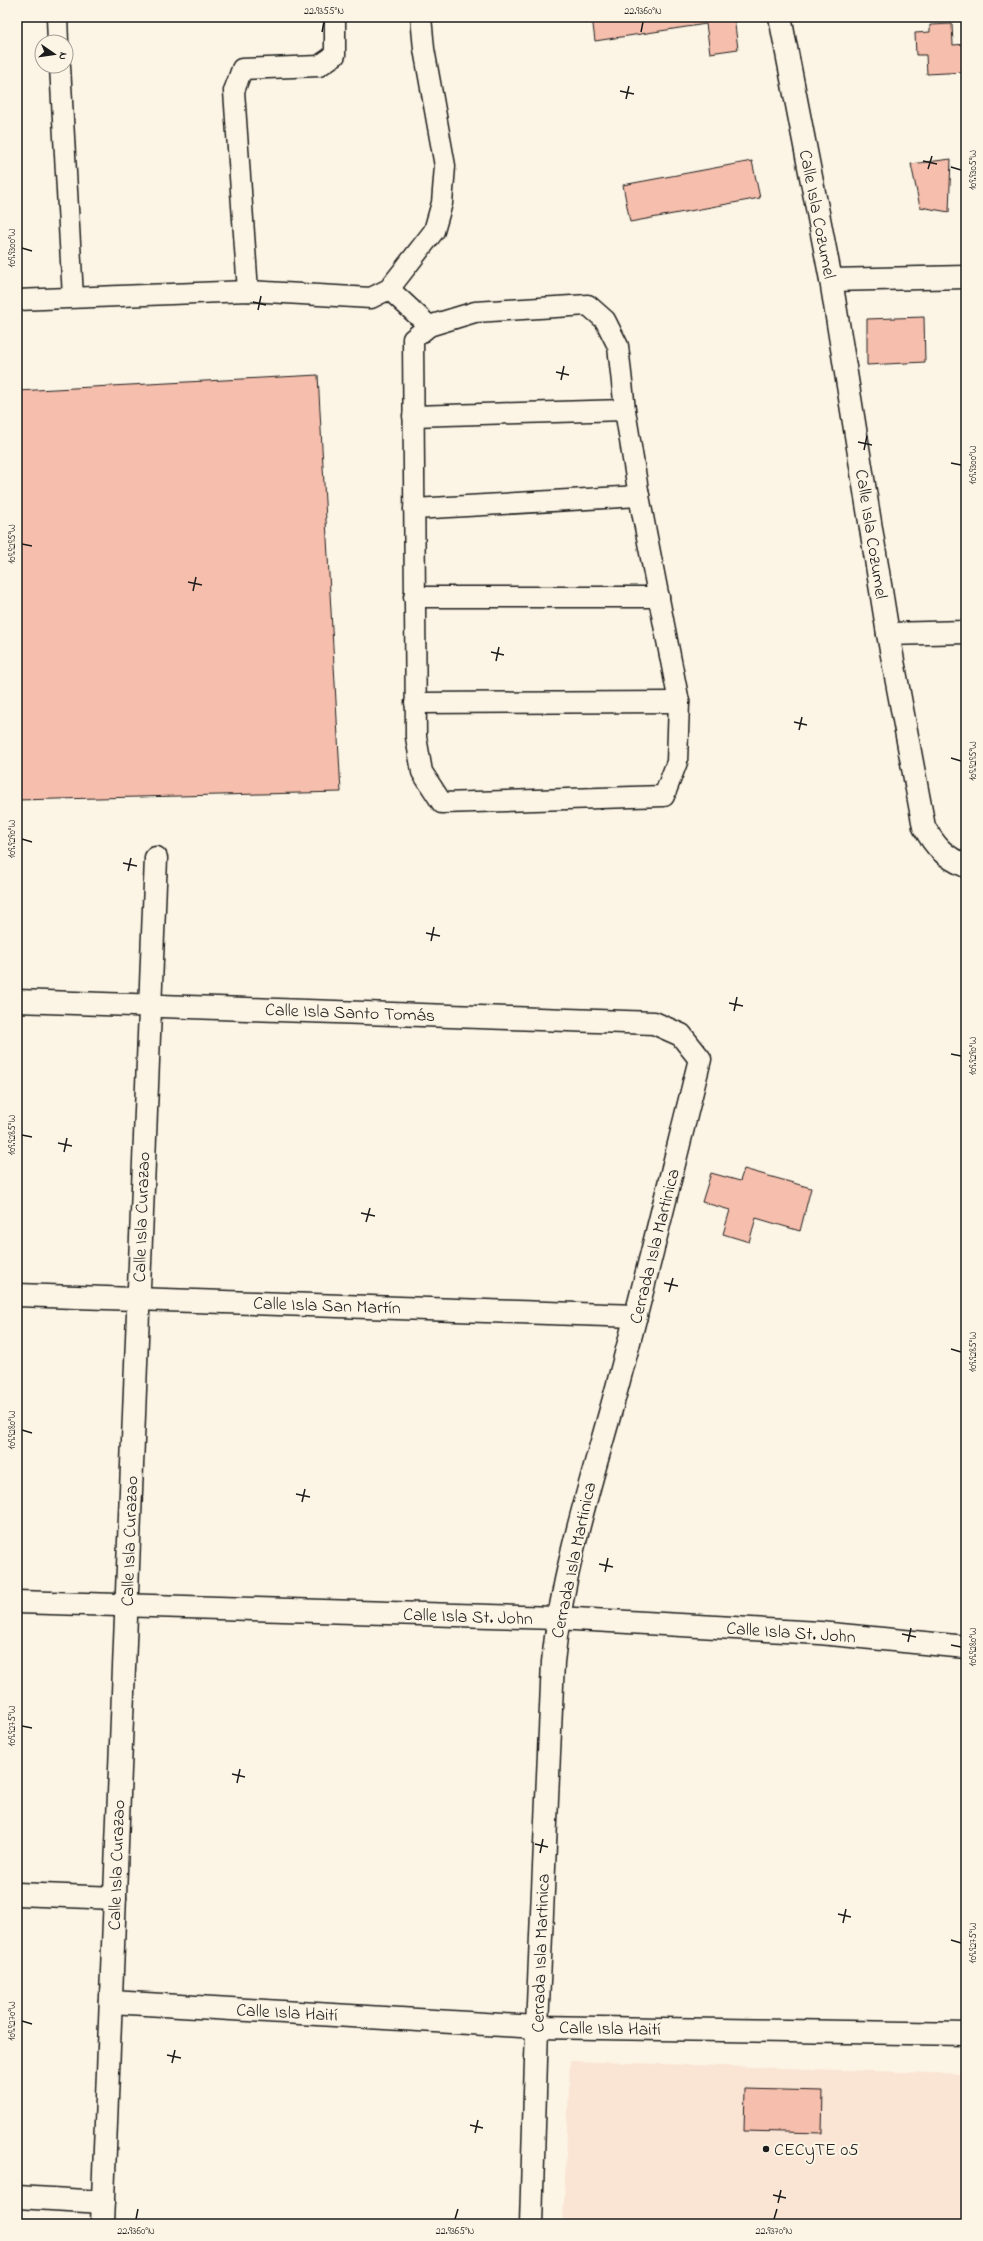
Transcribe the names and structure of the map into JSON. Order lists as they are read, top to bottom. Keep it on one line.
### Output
{"streets":{"street":["Calle Isla Cozumel","Calle Isla Santo Tomás","Calle Isla Curazao","Cerrada Isla Martinica","Calle Isla San Martín","Calle Isla St. John","Calle Isla Haití"]},"crossings":[["Calle Isla Santo Tomás","Calle Isla Curazao"],["Calle Isla Santo Tomás","Cerrada Isla Martinica"],["Calle Isla Curazao","Calle Isla San Martín"],["Calle Isla Curazao","Calle Isla St. John"],["Calle Isla Curazao","Calle Isla Haití"],["Cerrada Isla Martinica","Calle Isla San Martín"],["Cerrada Isla Martinica","Calle Isla St. John"],["Cerrada Isla Martinica","Calle Isla Haití"]],"places":["CECyTE 05"],"north":"right","coordinates":["22.9355°N","22.9360°N","109.9305°W","109.9300°W","109.9295°W","109.9290°W","109.9285°W","109.9280°W","109.9275°W","109.9270°W","22.9365°N","22.9370°N"]}
